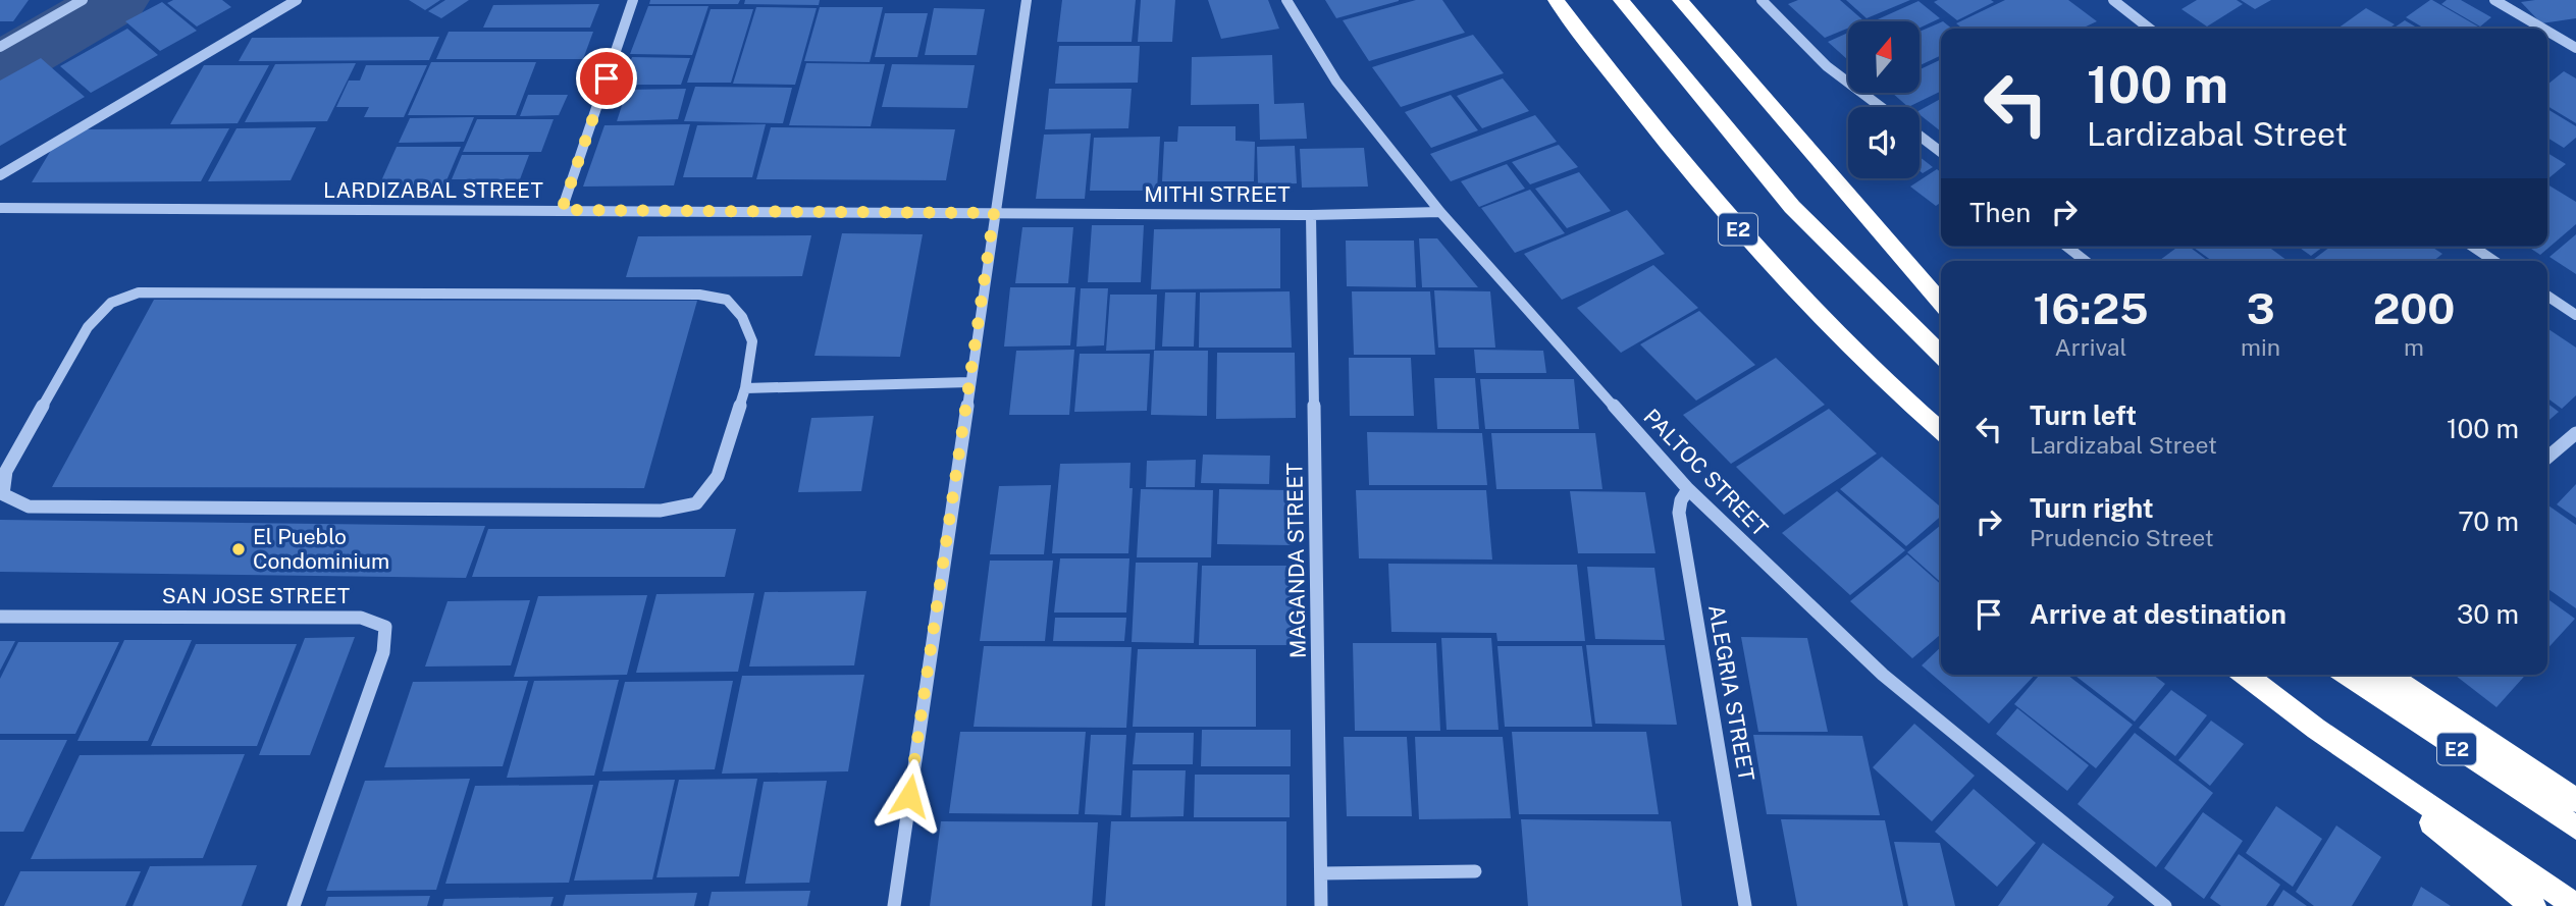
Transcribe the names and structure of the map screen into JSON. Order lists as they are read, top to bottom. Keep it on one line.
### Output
{"streets":{"highway":["E2"],"street":["LARDIZABAL STREET","MITHI STREET","PALTOC STREET","MAGANDA STREET","SAN JOSE STREET","ALEGRIA STREET"]},"crossings":[["LARDIZABAL STREET","MITHI STREET"],["MITHI STREET","PALTOC STREET"],["MITHI STREET","MAGANDA STREET"],["PALTOC STREET","ALEGRIA STREET"]],"places":["El Pueblo Condominium"],"north":"top","page":{"turn":["100 m","Lardizabal Street"],"then":"Then","eta":["16:25","Arrival","3","min","200","m"],"list":[{"name":"Turn left","note":"Lardizabal Street","value":"100 m"},{"name":"Turn right","note":"Prudencio Street","value":"70 m"},{"name":"Arrive at destination","value":"30 m"}]}}
